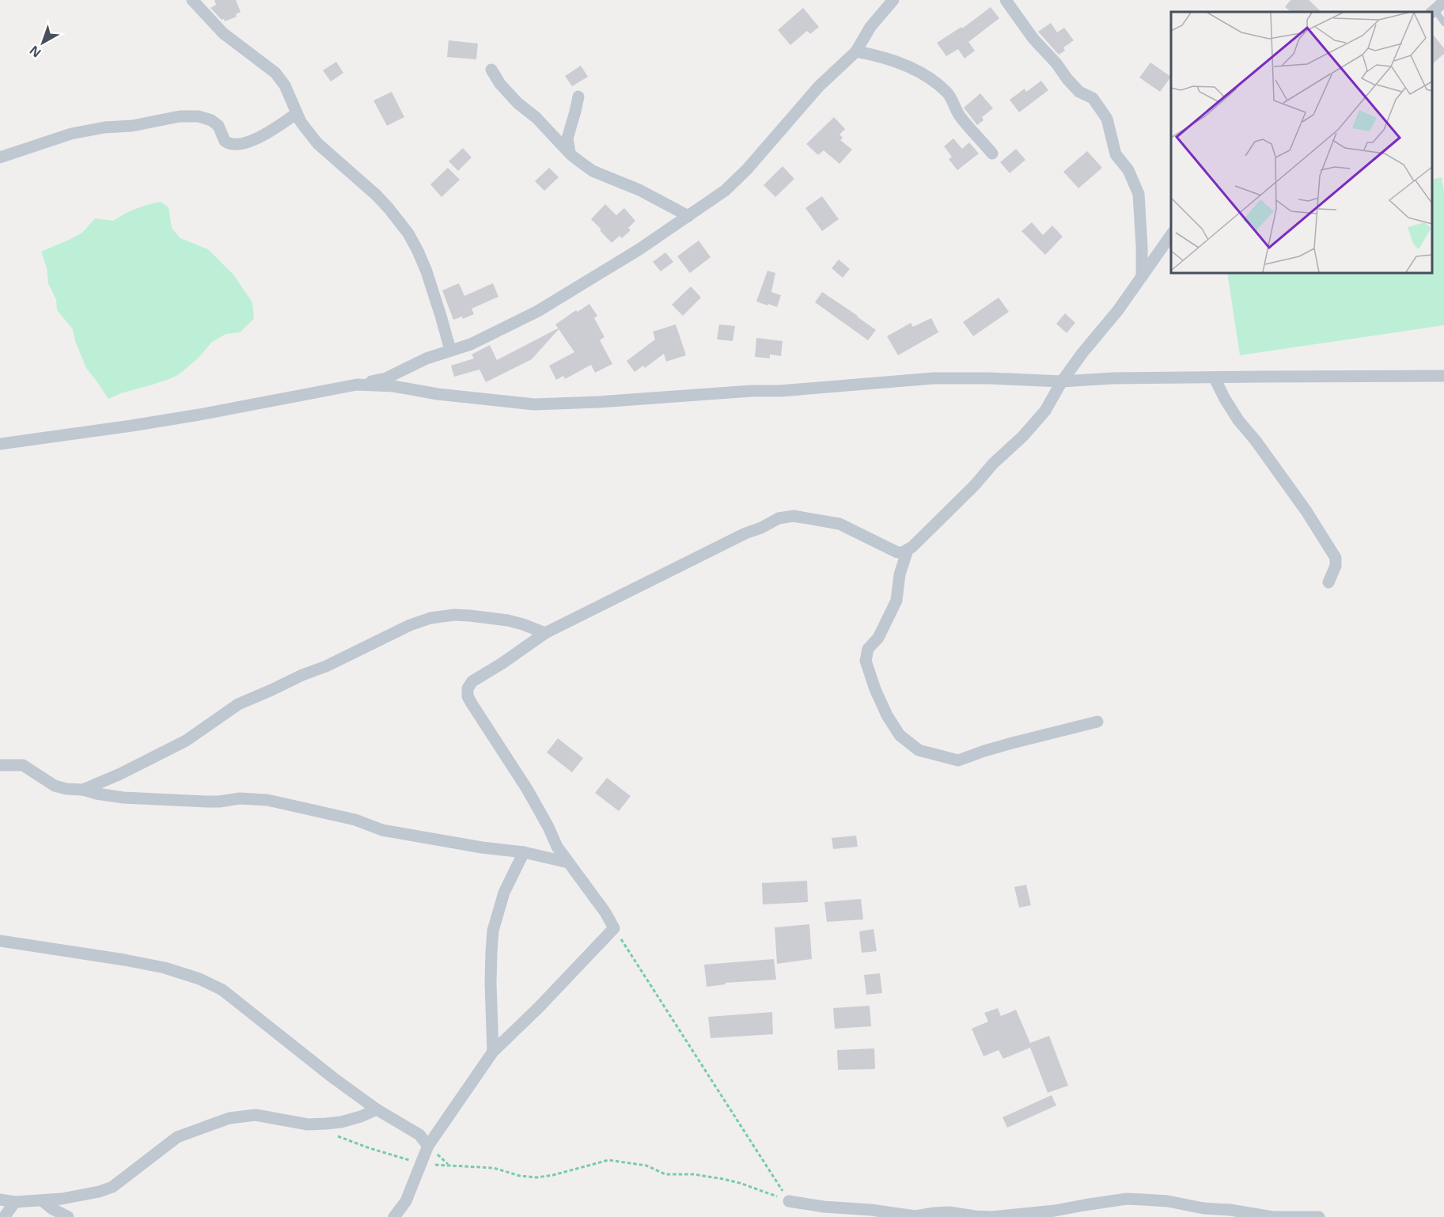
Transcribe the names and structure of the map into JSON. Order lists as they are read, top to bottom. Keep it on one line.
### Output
{"north":"bottom left"}
